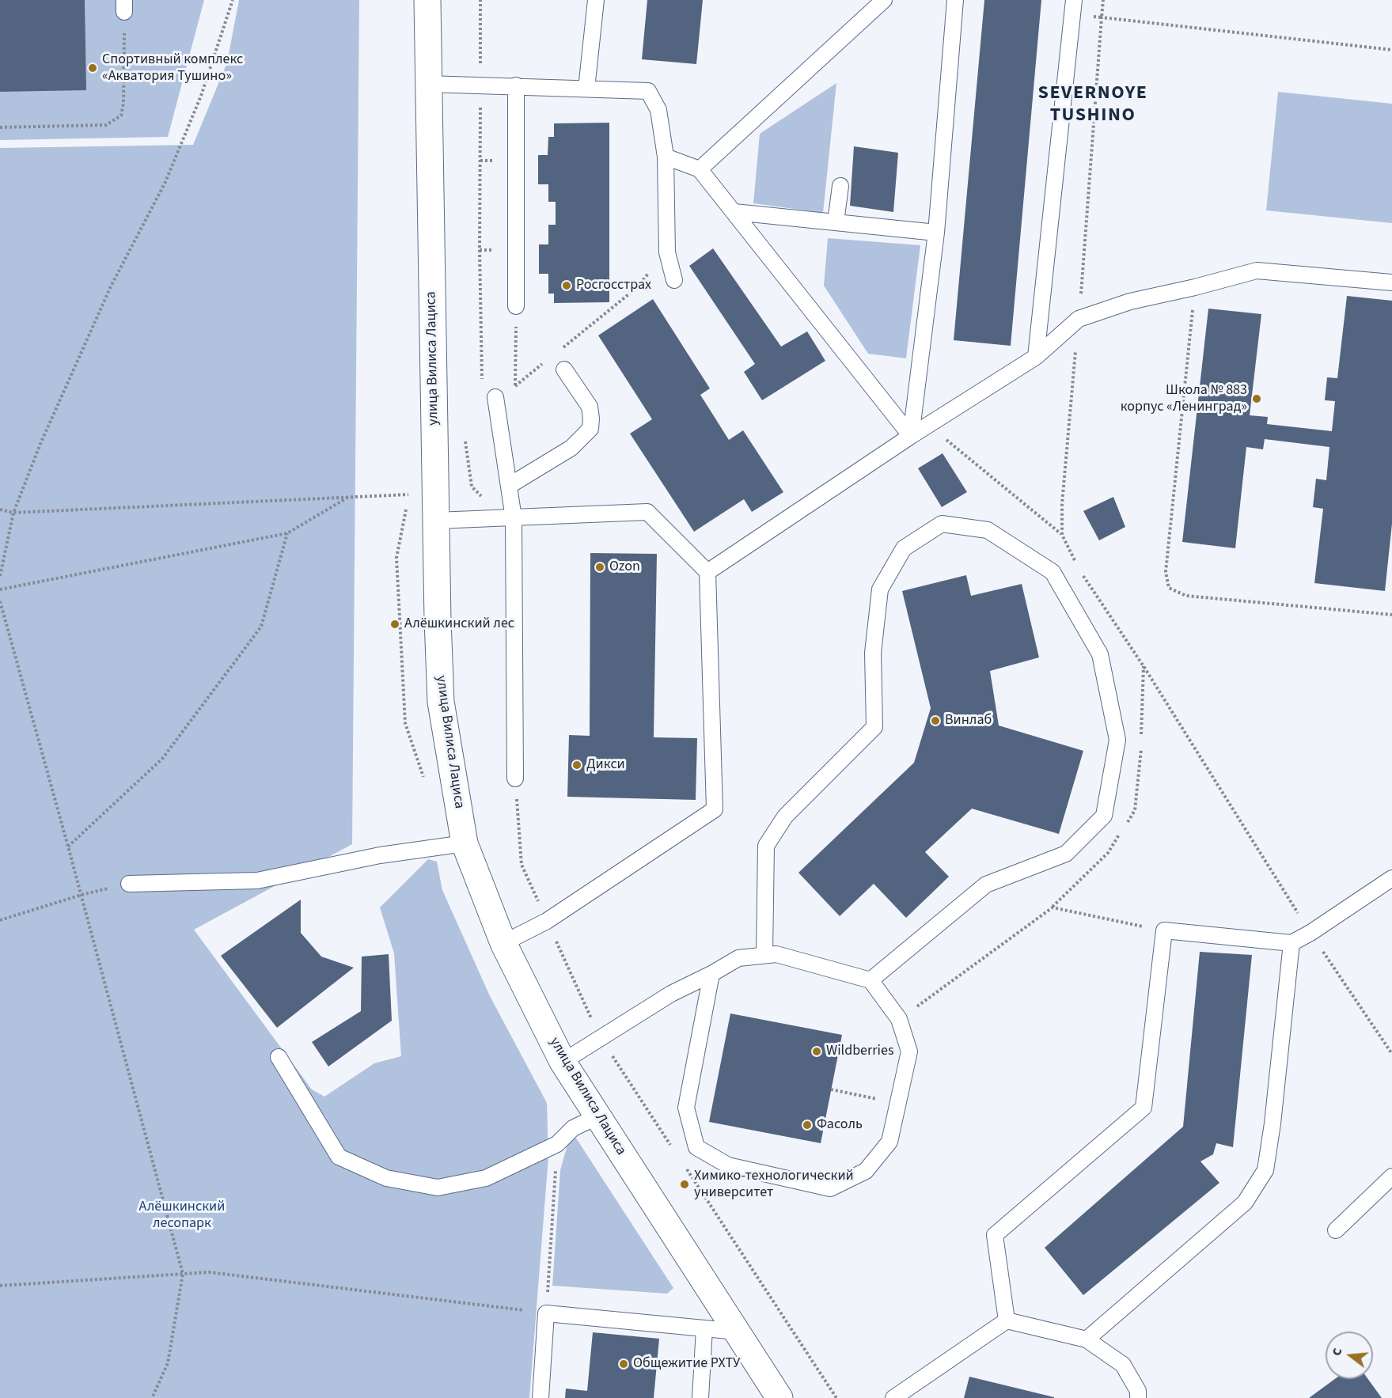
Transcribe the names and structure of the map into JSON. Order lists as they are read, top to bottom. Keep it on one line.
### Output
{"streets":{"main road":["улица Вилиса Лациса"]},"districts":["SEVERNOYE TUSHINO"],"parks":["Алёшкинский лесопарк"],"places":["Спортивный комплекс «Акватория Тушино»","Росгосстрах","Школа № 883 корпус «Ленинград»","Ozon","Алёшкинский лес","Винлаб","Дикси","Wildberries","Фасоль","Химико-технологический университет","Общежитие РХТУ"],"north":"left"}
